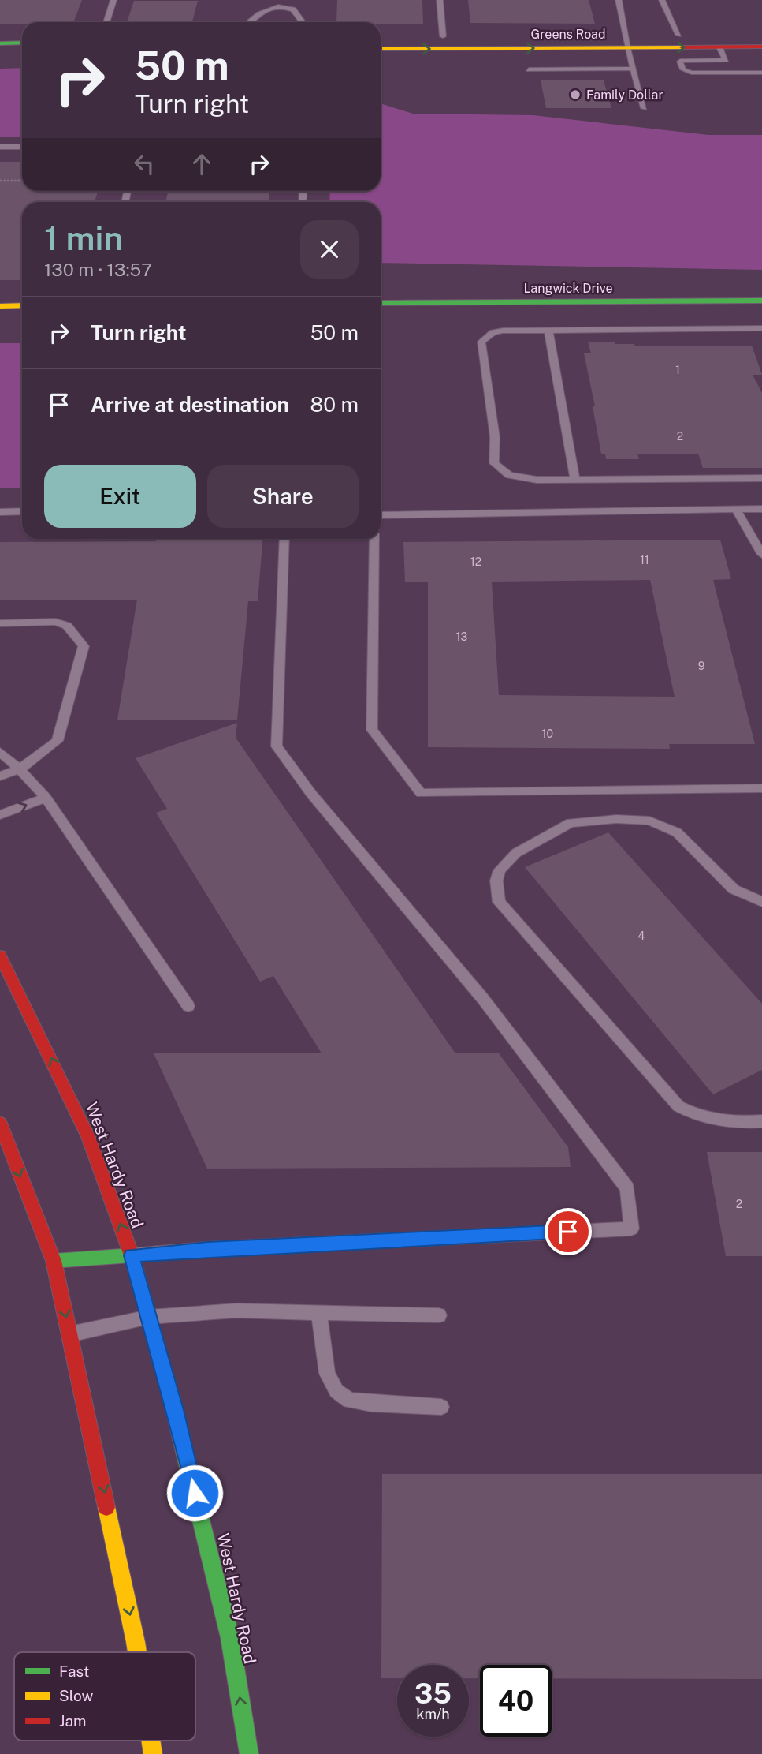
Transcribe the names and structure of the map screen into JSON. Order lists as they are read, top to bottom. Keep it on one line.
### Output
{"streets":{"street":["Greens Road","Langwick Drive","West Hardy Road"]},"places":["Family Dollar"],"house_numbers":["1","2","11","12","13","9","10","4","2"],"legend":["Fast","Slow","Jam"],"page":{"turn":["50 m","Turn right"],"heading":["1 min","130 m · 13:57"],"list":[{"name":"Turn right","value":"50 m"},{"name":"Arrive at destination","value":"80 m"}],"buttons":["Exit","Share"],"speed":"35 km/h","limit":"40"}}
